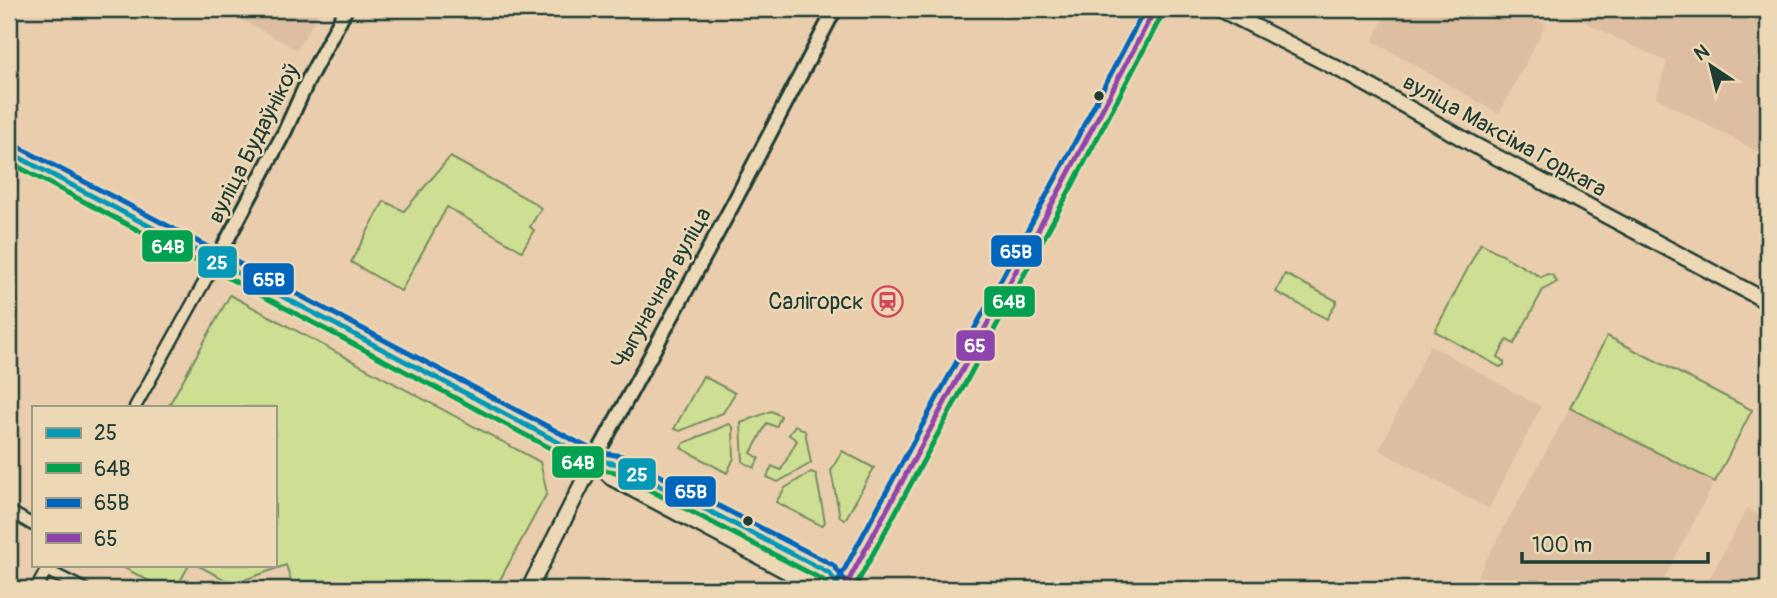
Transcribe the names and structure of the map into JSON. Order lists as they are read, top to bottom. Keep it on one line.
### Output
{"streets":{"main road":["вуліца Максіма Горкага","Чыгуначная вуліца"],"street":["вуліца Будаўнікоў"]},"places":{"station":["Салігорск"]},"lines":["transit line 65В","transit line 65","transit line 64В","transit line 25"],"legend":["25","64В","65В","65"],"scale_bar":"100 m","north":"top left"}
